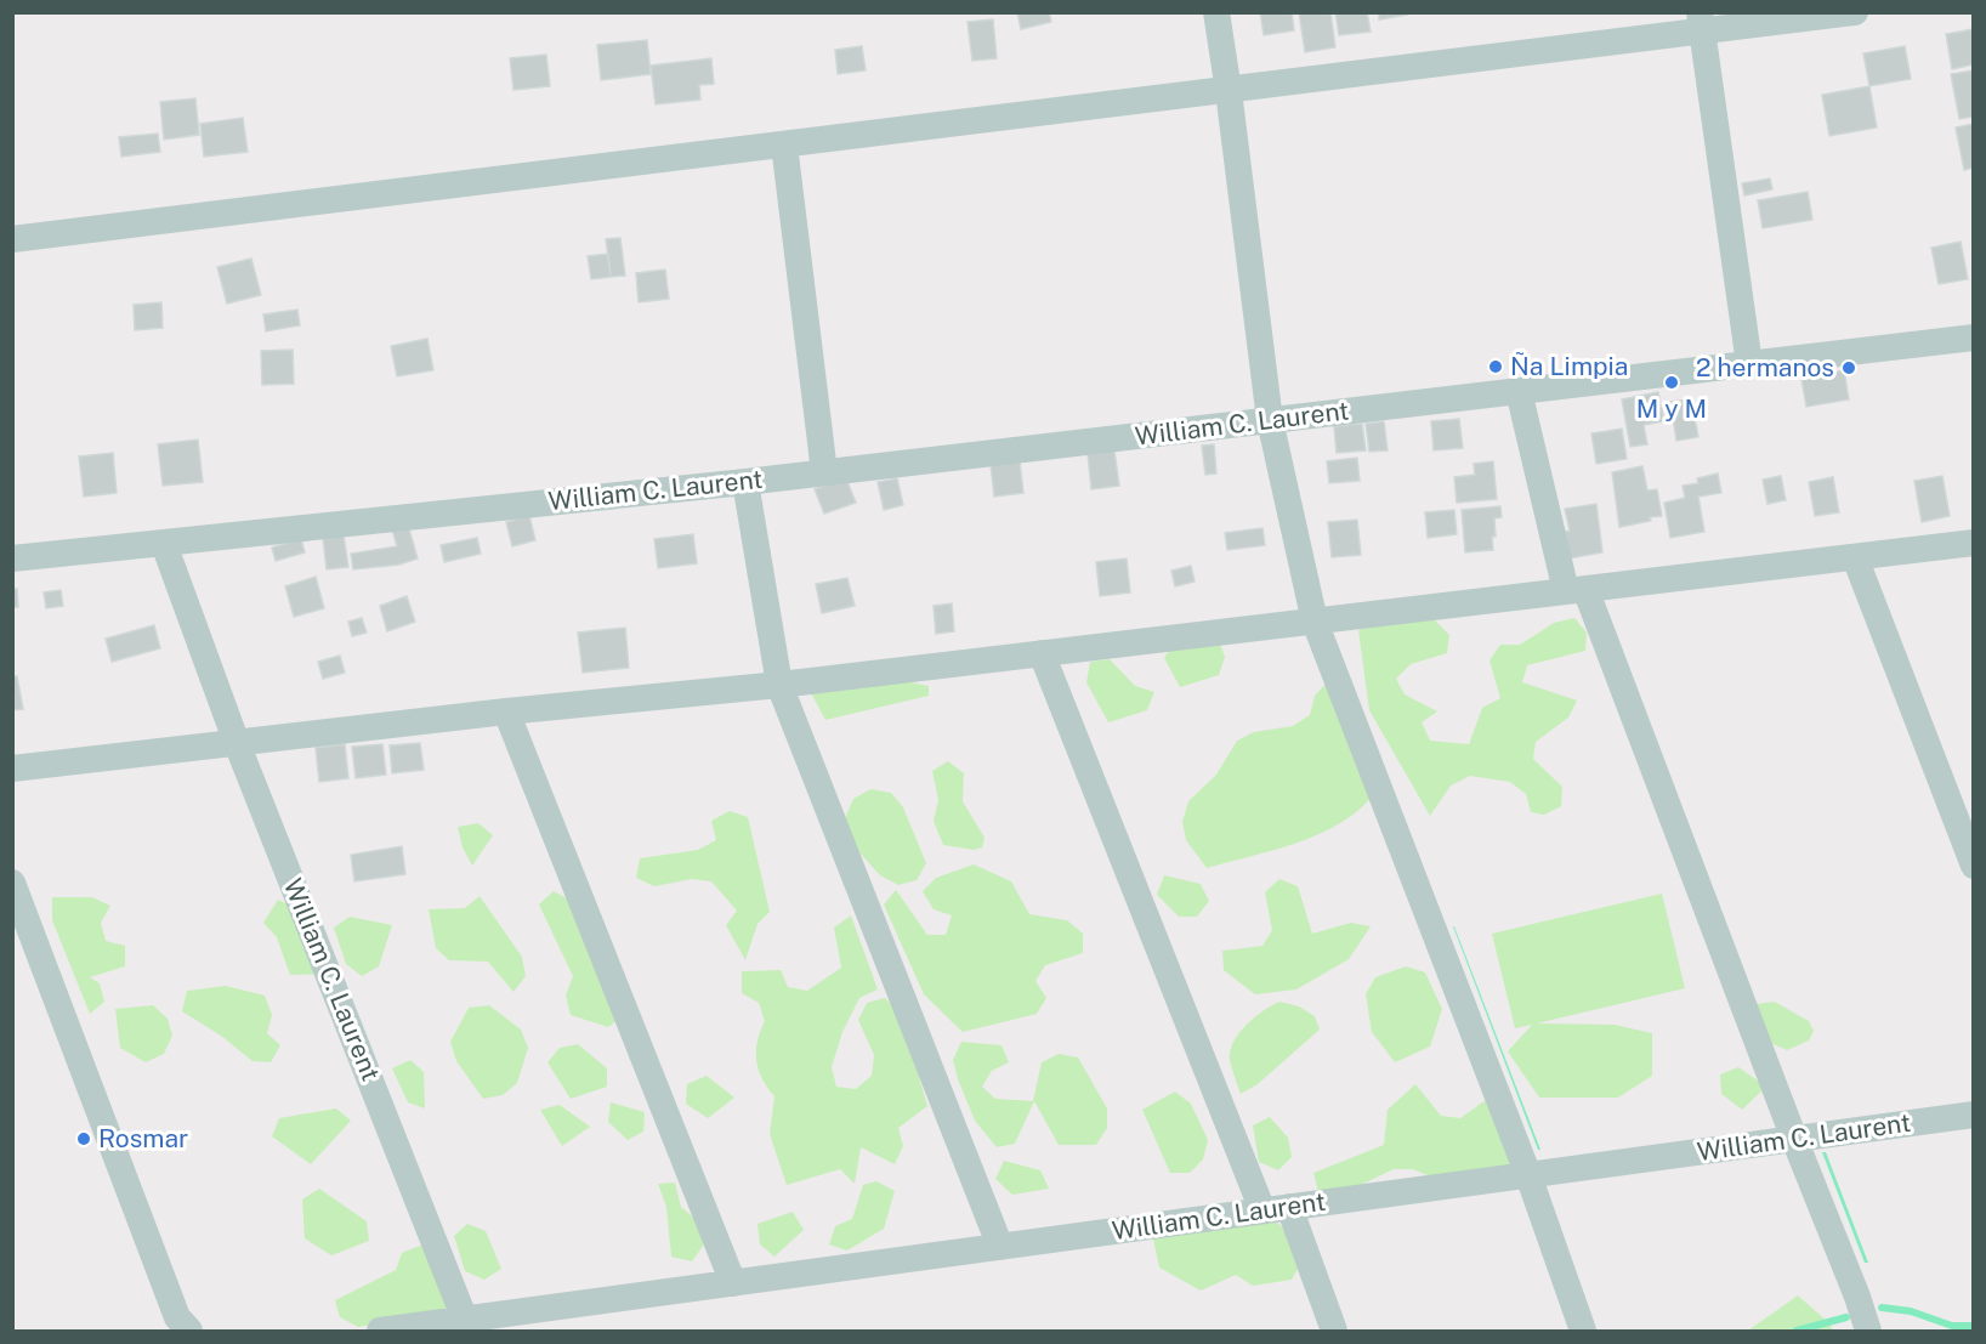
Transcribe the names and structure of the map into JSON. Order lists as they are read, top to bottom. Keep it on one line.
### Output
{"streets":{"street":["William C. Laurent"]},"places":["Ña Limpia","2 hermanos","M y M","Rosmar"]}
